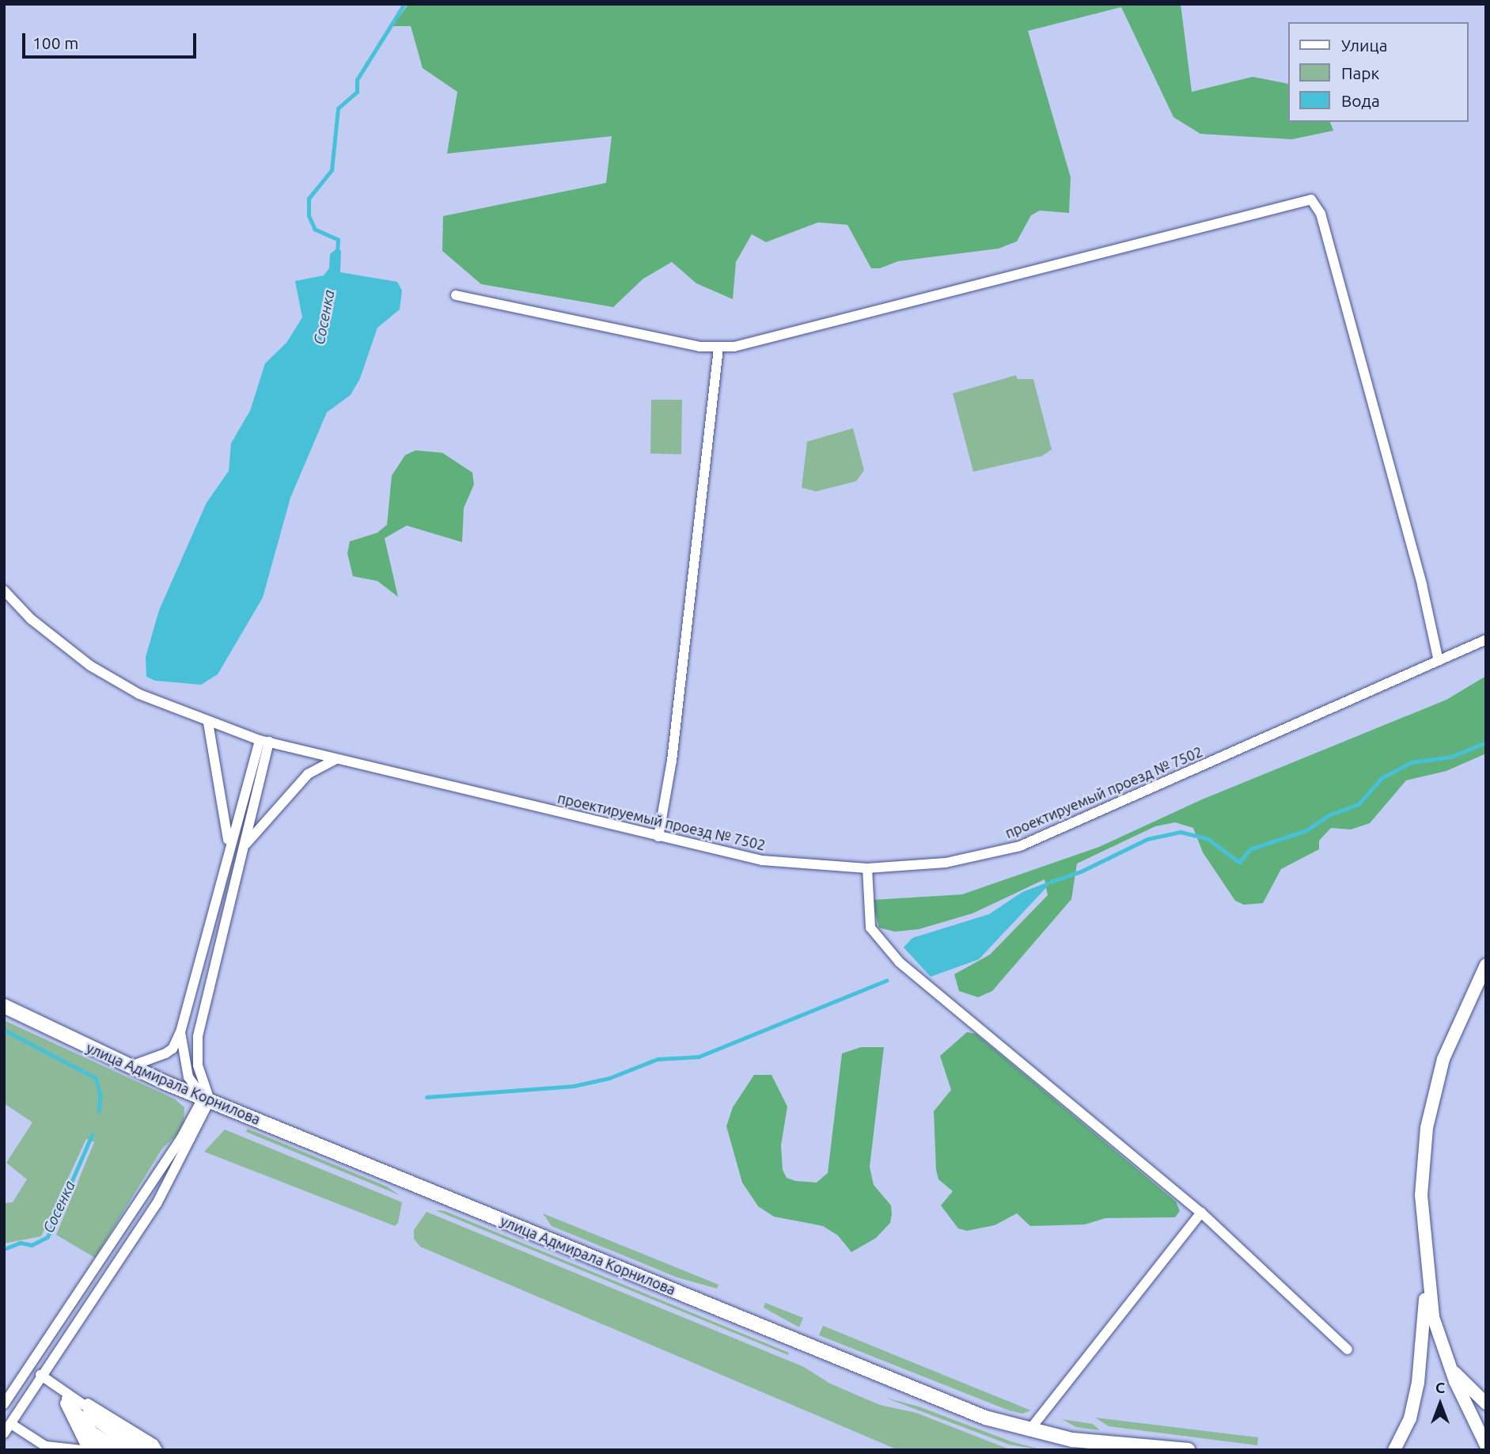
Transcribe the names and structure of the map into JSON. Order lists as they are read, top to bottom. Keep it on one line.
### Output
{"streets":{"main road":["улица Адмирала Корнилова"],"street":["проектируемый проезд № 7502"]},"water":["Сосенка"],"legend":["Улица","Парк","Вода"],"scale_bar":"100 m","north":"top"}
